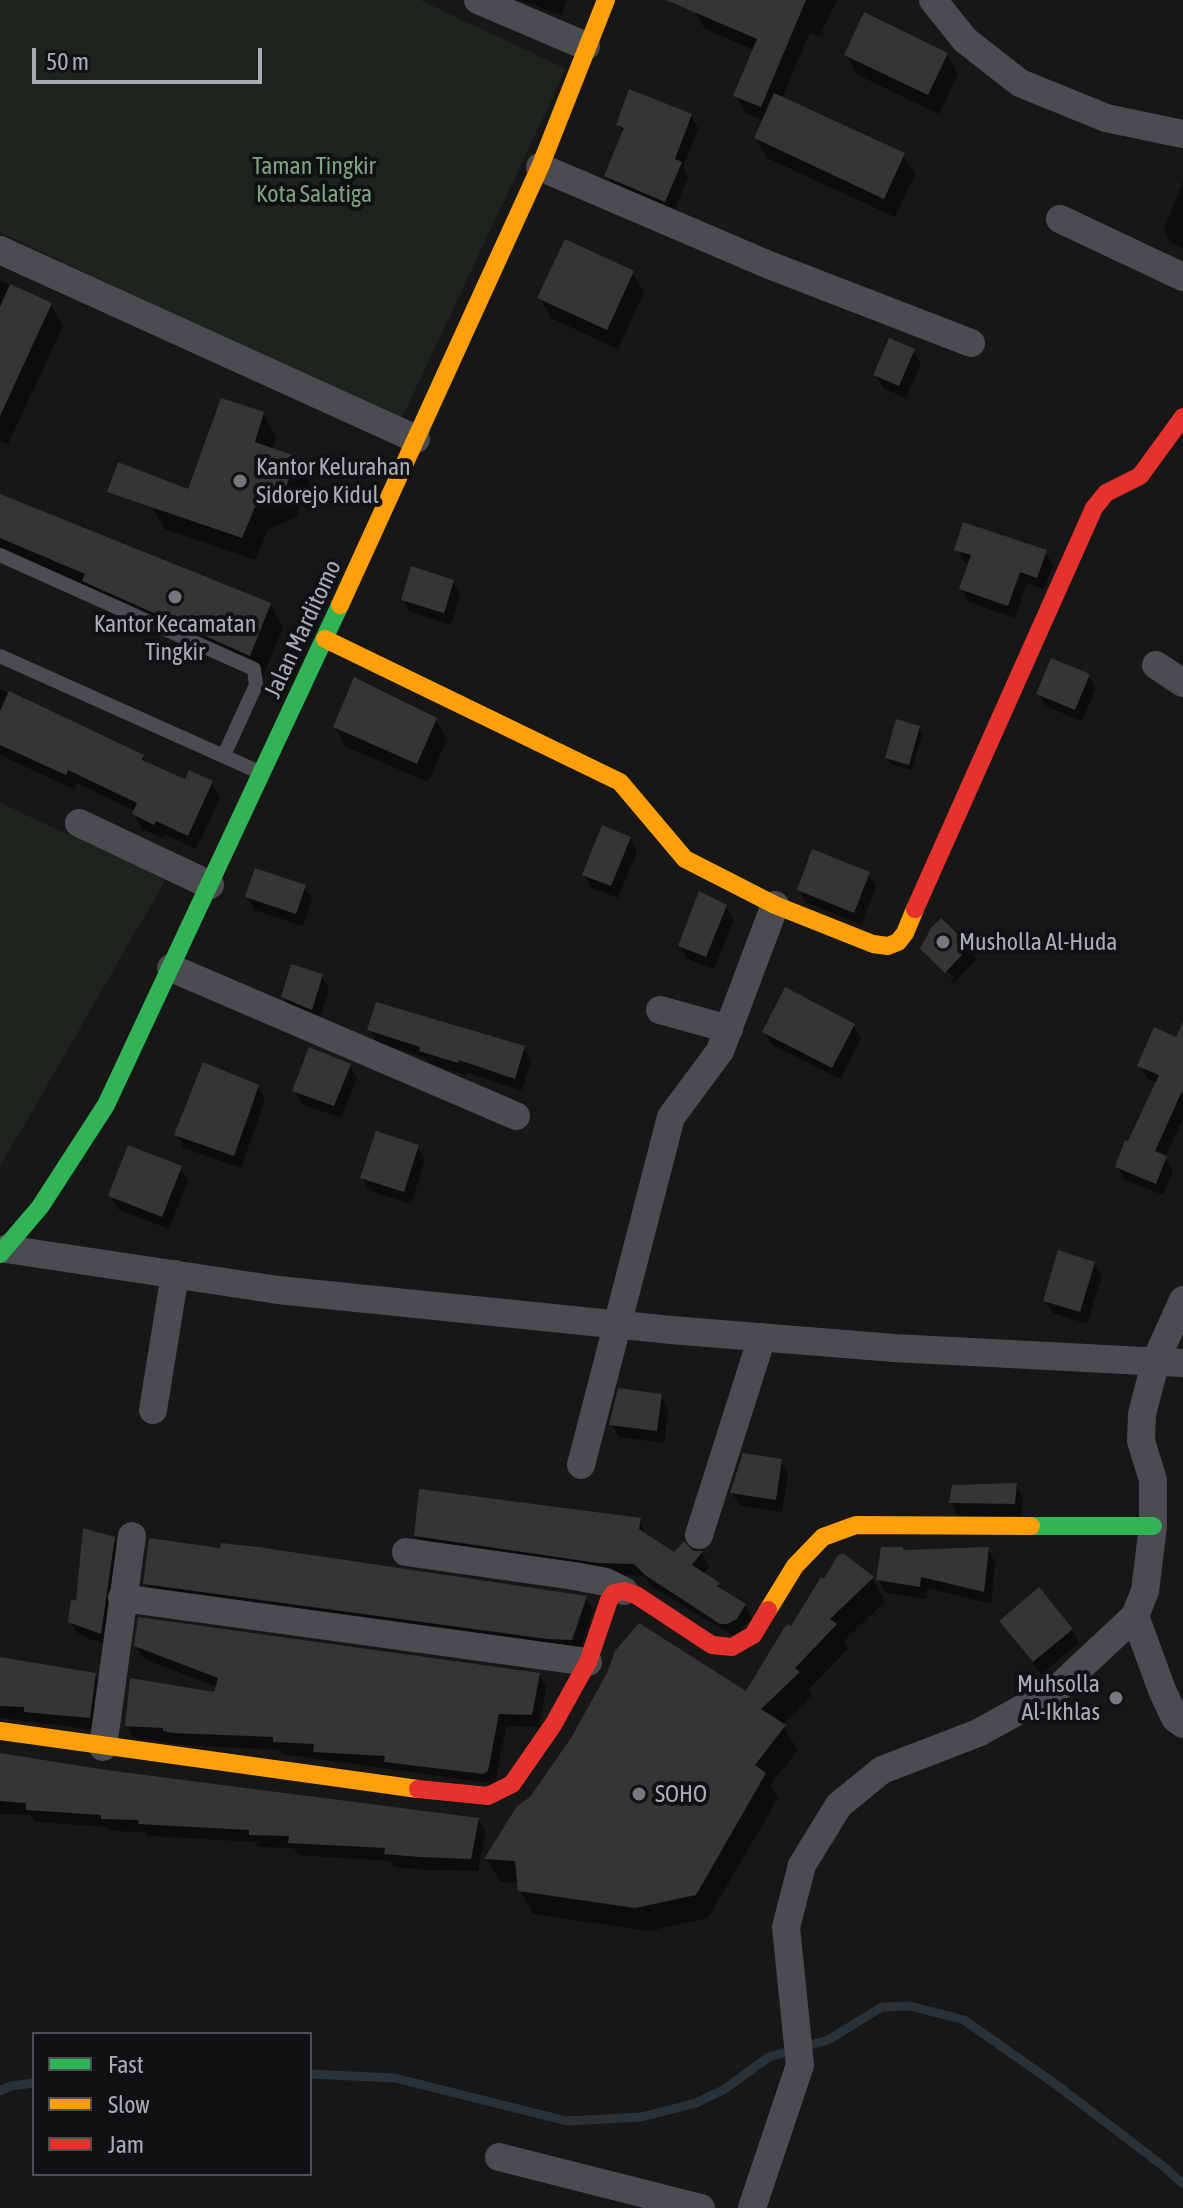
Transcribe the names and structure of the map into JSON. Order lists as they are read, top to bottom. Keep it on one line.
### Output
{"streets":{"street":["Jalan Marditomo"]},"parks":["Taman Tingkir Kota Salatiga"],"places":["Kantor Kelurahan Sidorejo Kidul","Kantor Kecamatan Tingkir","Musholla Al-Huda","Muhsolla Al-Ikhlas","SOHO"],"legend":["Fast","Slow","Jam"],"scale_bar":"50 m"}
